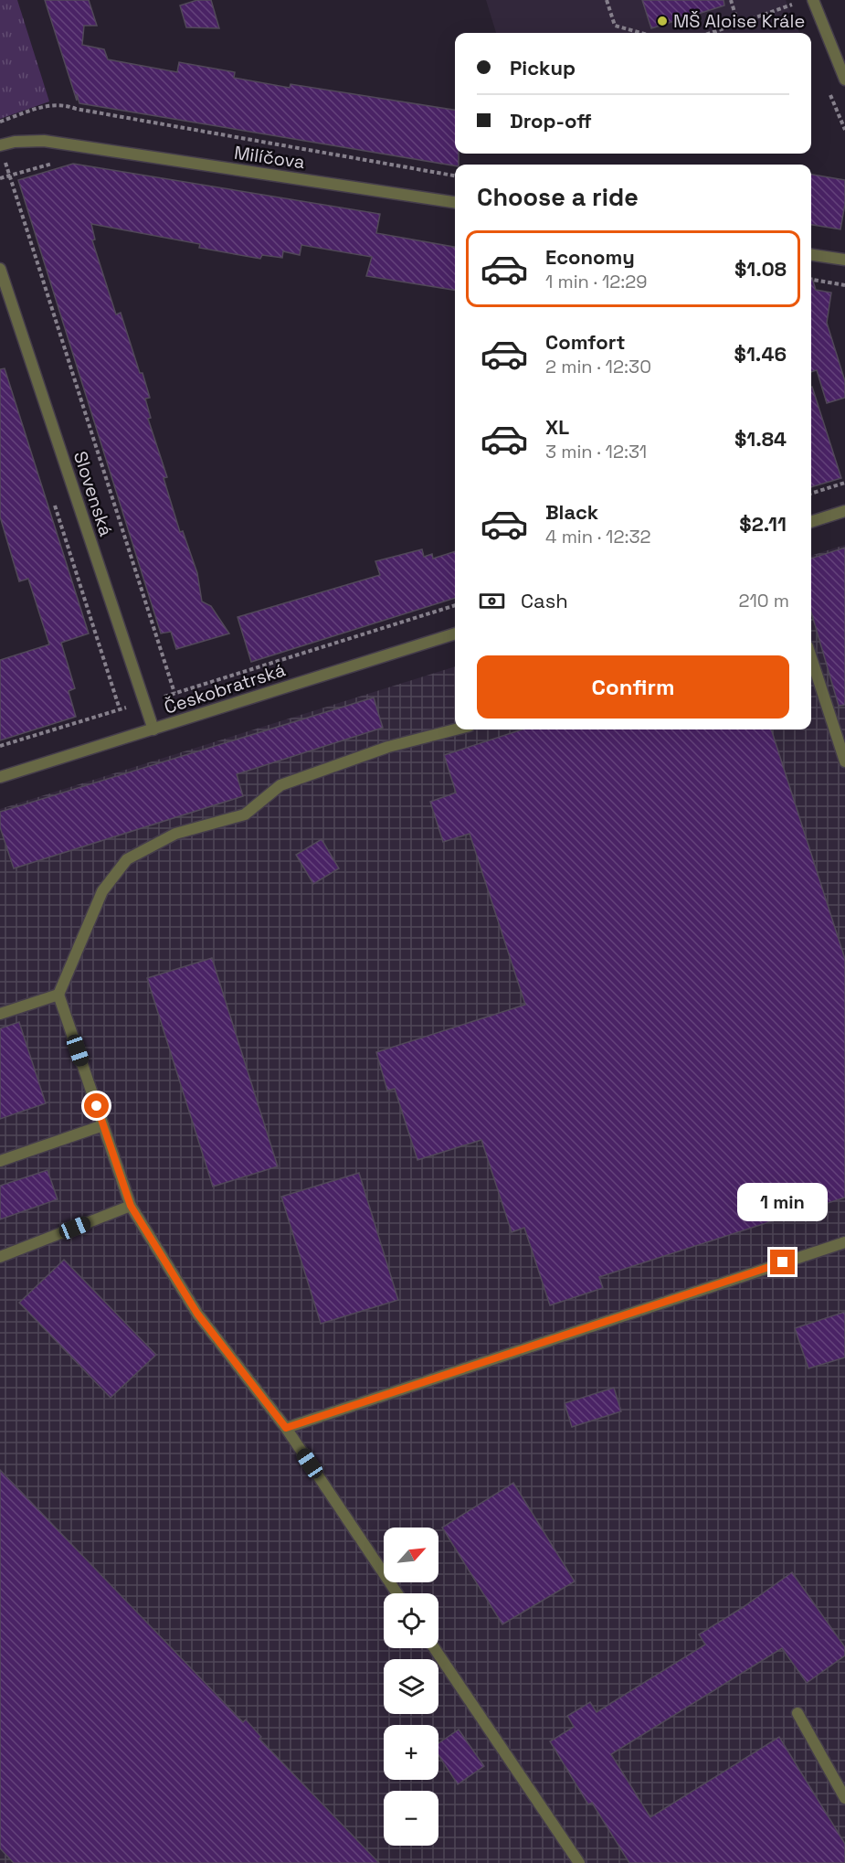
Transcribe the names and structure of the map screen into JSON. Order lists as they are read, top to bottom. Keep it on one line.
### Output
{"streets":{"street":["Milíčova","Slovenská","Českobratrská"]},"crossings":[["Slovenská","Českobratrská"]],"places":["MŠ Aloise Krále"],"north":"top right","page":{"banner":["Pickup","Drop-off"],"heading":"Choose a ride","list":[{"name":"Economy","note":"1 min · 12:29","value":"$1.08"},{"name":"Comfort","note":"2 min · 12:30","value":"$1.46"},{"name":"XL","note":"3 min · 12:31","value":"$1.84"},{"name":"Black","note":"4 min · 12:32","value":"$2.11"}],"pay":["Cash","210 m"],"buttons":"Confirm","bubble":"1 min","map_buttons":["+","−"]}}
